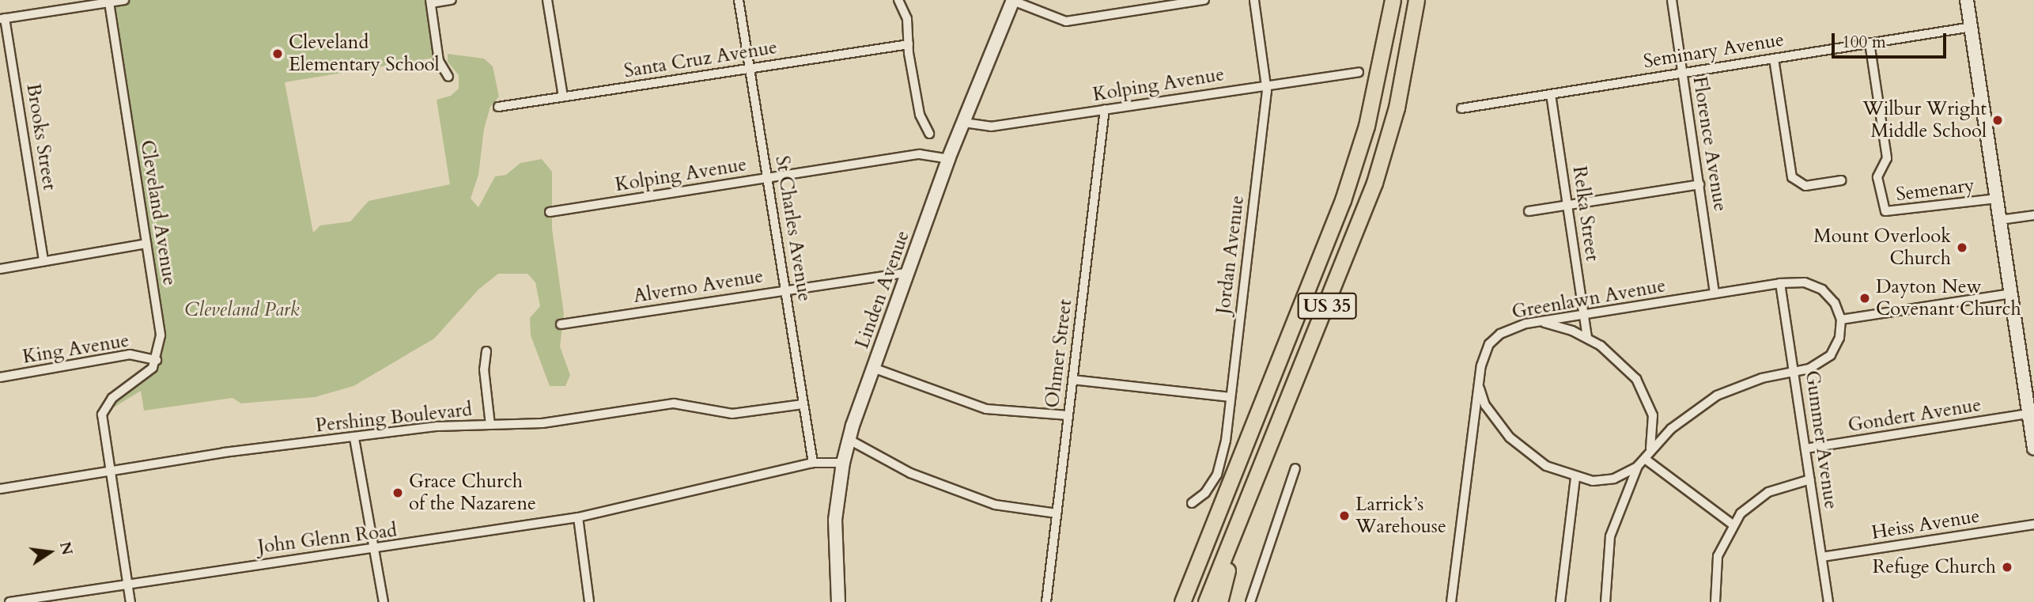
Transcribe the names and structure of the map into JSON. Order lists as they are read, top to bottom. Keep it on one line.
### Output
{"streets":{"highway":["US 35"],"main road":["Linden Avenue"],"street":["Seminary Avenue","Santa Cruz Avenue","Kolping Avenue","Brooks Street","Florence Avenue","Semenary","Cleveland Avenue","Relka Street","St Charles Avenue","Jordan Avenue","Alverno Avenue","Greenlawn Avenue","King Avenue","Ohmer Street","Gondert Avenue","Pershing Boulevard","Gummer Avenue","Heiss Avenue","John Glenn Road"]},"crossings":[["Seminary Avenue","Florence Avenue"],["Seminary Avenue","Semenary"],["Seminary Avenue","Relka Street"],["Santa Cruz Avenue","St Charles Avenue"],["Kolping Avenue","St Charles Avenue"],["Kolping Avenue","Jordan Avenue"],["Kolping Avenue","Linden Avenue"],["Kolping Avenue","Ohmer Street"],["Florence Avenue","Greenlawn Avenue"],["Cleveland Avenue","King Avenue"],["Relka Street","Greenlawn Avenue"],["St Charles Avenue","Alverno Avenue"],["St Charles Avenue","Pershing Boulevard"],["St Charles Avenue","John Glenn Road"],["Alverno Avenue","Linden Avenue"],["Linden Avenue","John Glenn Road"],["Greenlawn Avenue","Gummer Avenue"],["Gondert Avenue","Gummer Avenue"],["Gummer Avenue","Heiss Avenue"]],"parks":["Cleveland Park"],"places":["Cleveland Elementary School","Wilbur Wright Middle School","Mount Overlook Church","Dayton New Covenant Church","Grace Church of the Nazarene","Larrick’s Warehouse","Refuge Church"],"scale_bar":"100 m","north":"right"}
